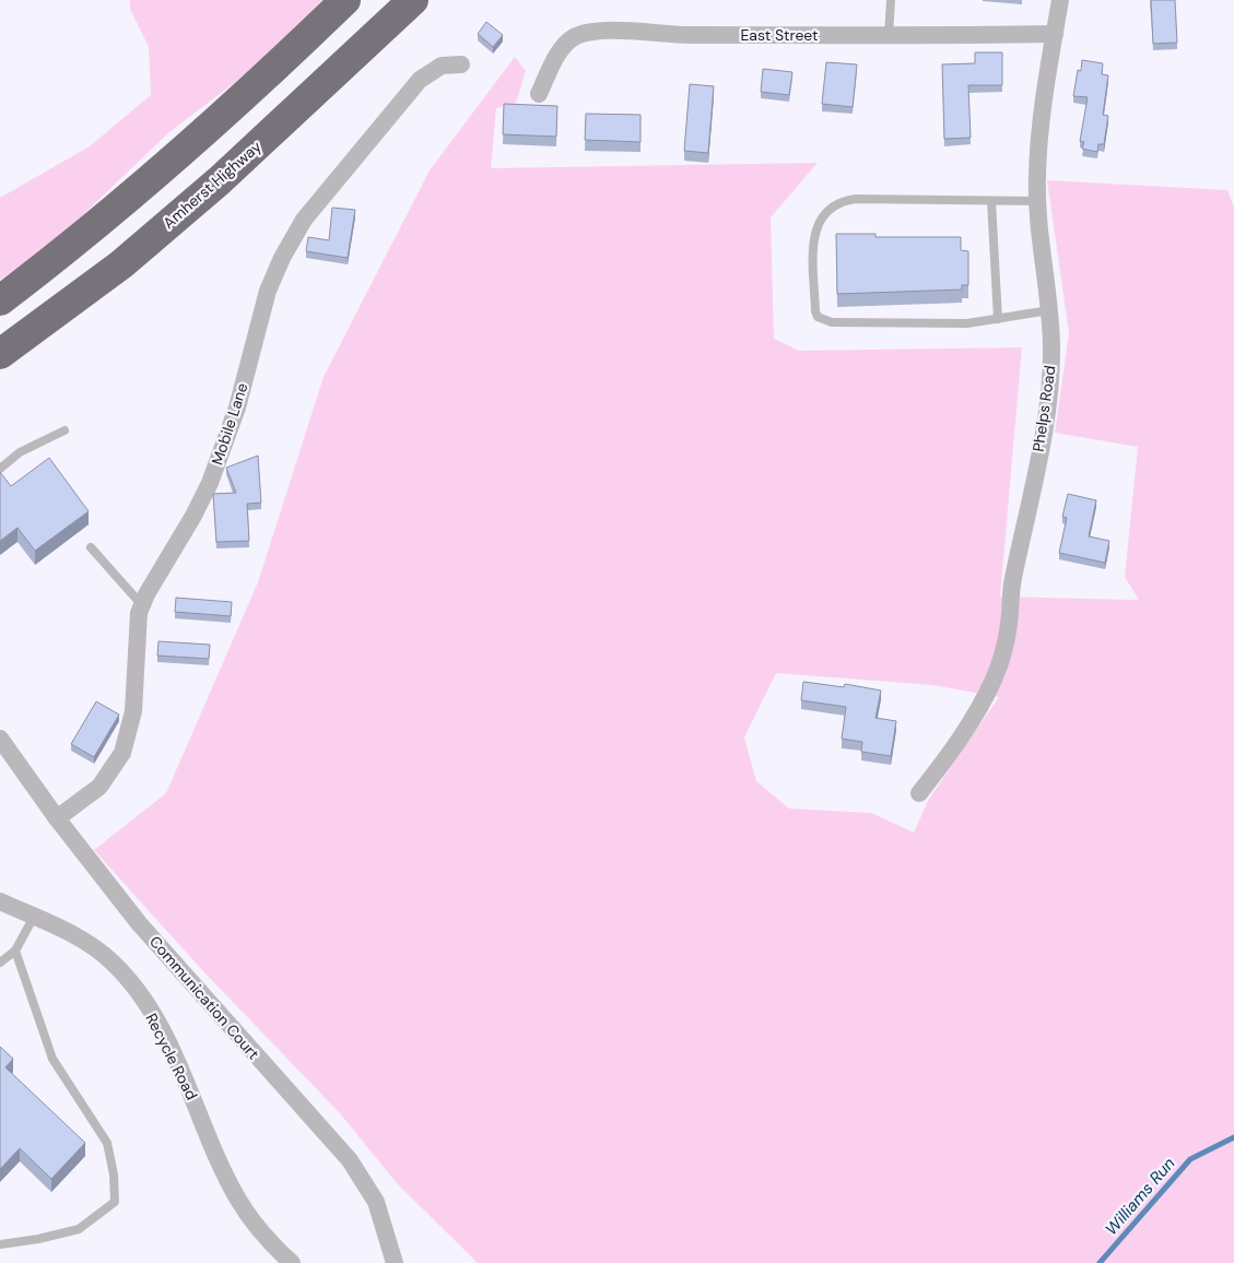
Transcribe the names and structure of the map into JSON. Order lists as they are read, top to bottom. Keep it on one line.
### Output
{"streets":{"highway":["Amherst Highway"],"street":["East Street","Phelps Road","Mobile Lane","Communication Court","Recycle Road"]},"crossings":[["East Street","Phelps Road"],["Mobile Lane","Communication Court"]],"water":["Williams Run"]}
